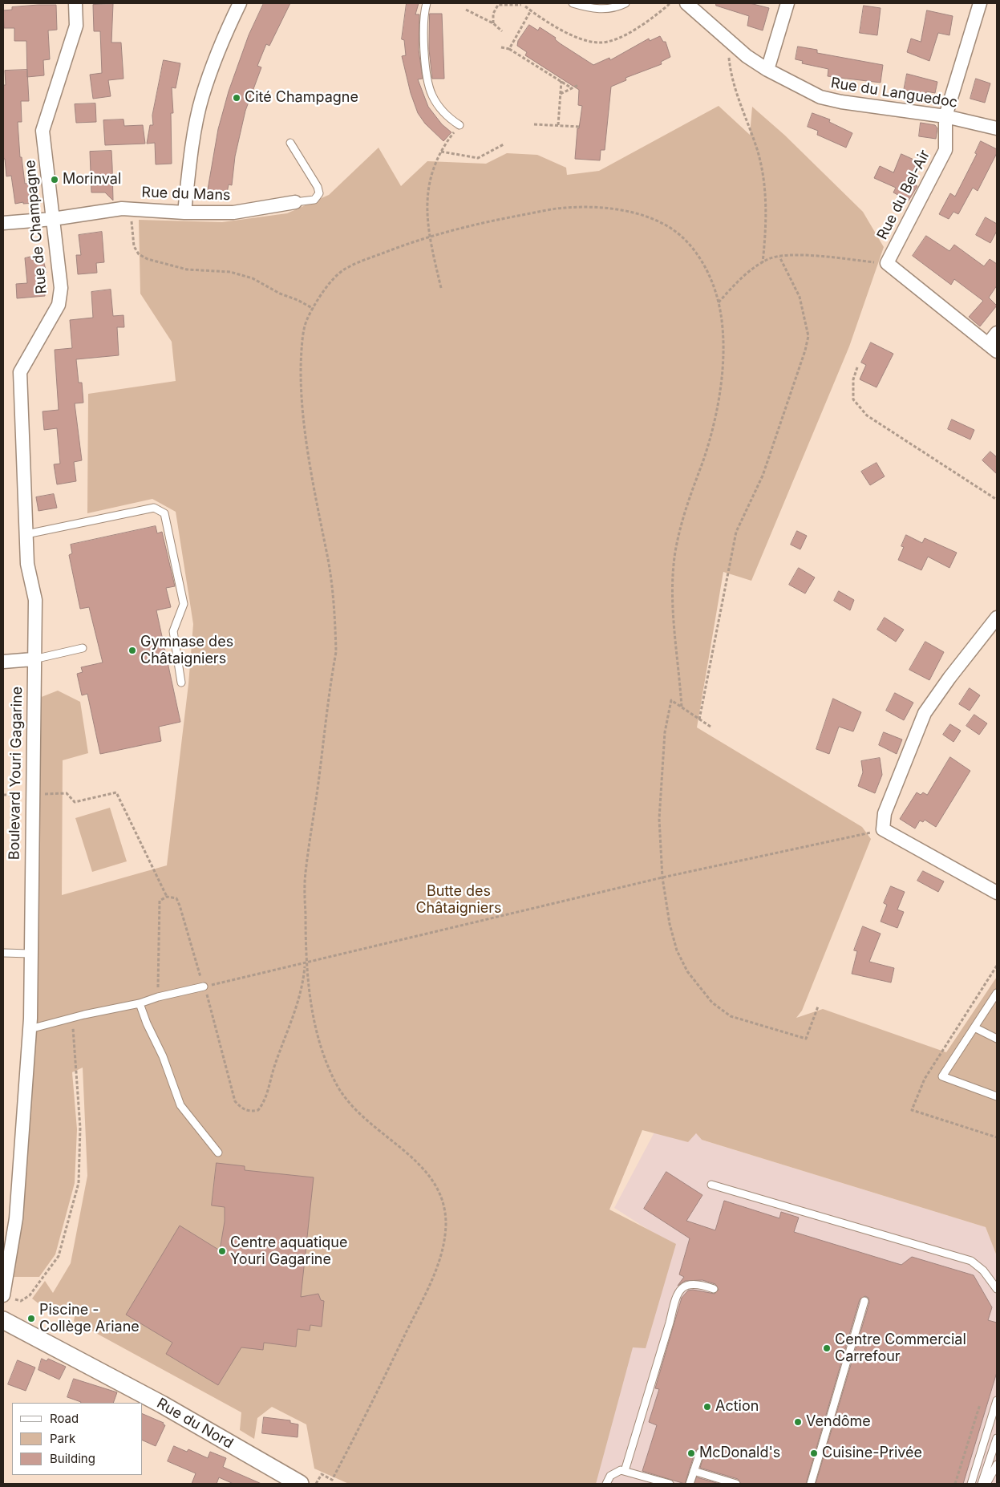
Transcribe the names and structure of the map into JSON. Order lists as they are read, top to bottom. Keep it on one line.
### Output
{"streets":{"street":["Rue du Languedoc","Rue du Mans","Rue du Bel-Air","Rue de Champagne","Boulevard Youri Gagarine","Rue du Nord"]},"crossings":[["Rue du Languedoc","Rue du Bel-Air"],["Rue du Mans","Rue de Champagne"],["Rue de Champagne","Boulevard Youri Gagarine"]],"parks":["Butte des Châtaigniers"],"places":["Cité Champagne","Morinval","Gymnase des Châtaigniers","Centre aquatique Youri Gagarine","Piscine - Collège Ariane","Centre Commercial Carrefour","Action","Vendôme","McDonald's","Cuisine-Privée"],"legend":["Road","Park","Building"]}
